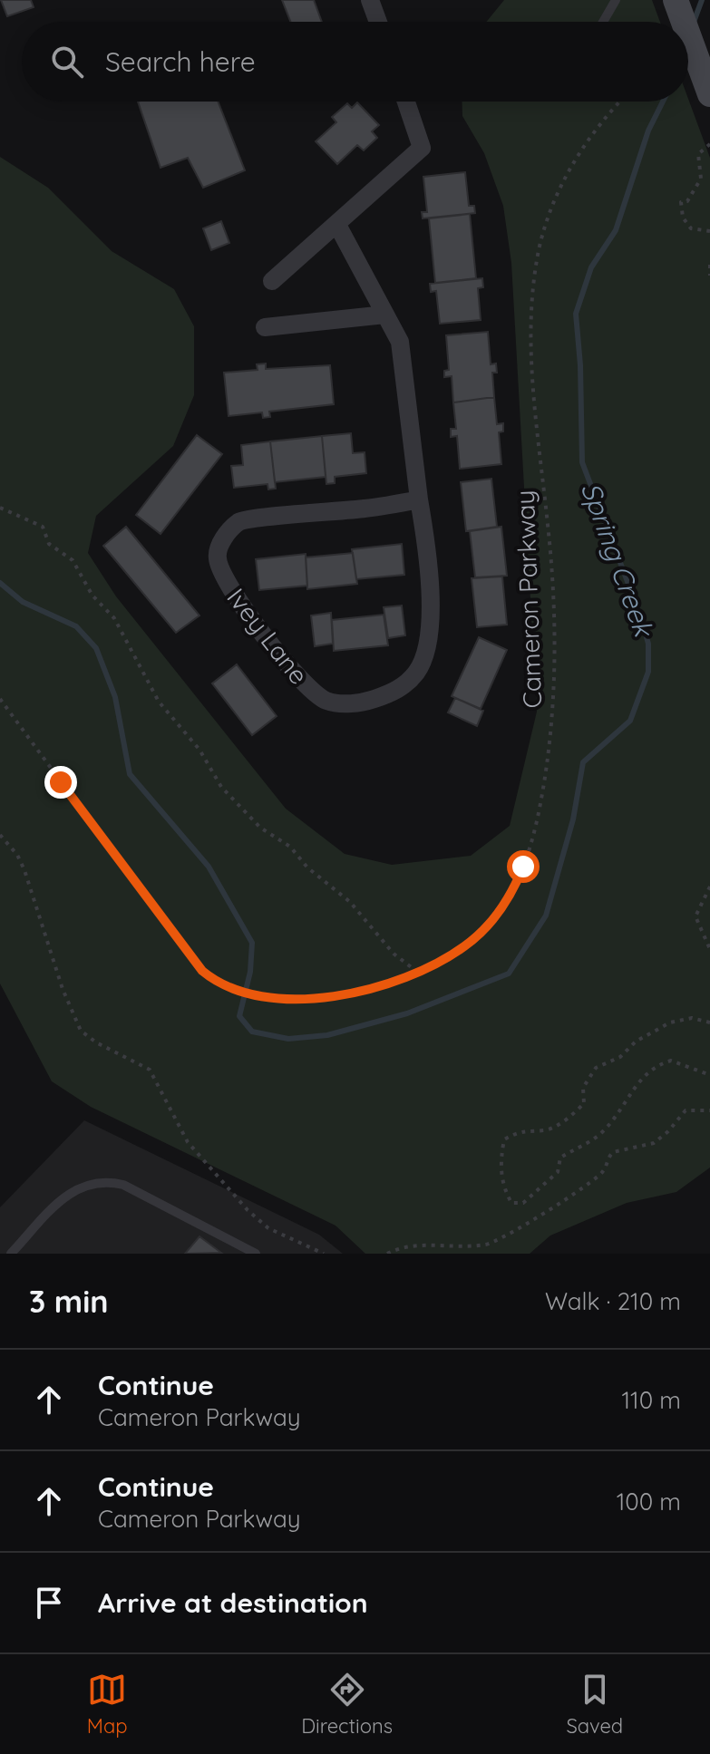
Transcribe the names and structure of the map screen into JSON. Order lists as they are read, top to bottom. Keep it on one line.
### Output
{"streets":{"street":["Ivey Lane"],"path":["Cameron Parkway"]},"water":["Spring Creek"],"page":{"search":"Search here","heading":["3 min","Walk · 210 m"],"list":[["Continue","Cameron Parkway","110 m"],["Continue","Cameron Parkway","100 m"],"Arrive at destination"],"nav":["Map","Directions","Saved"]}}
